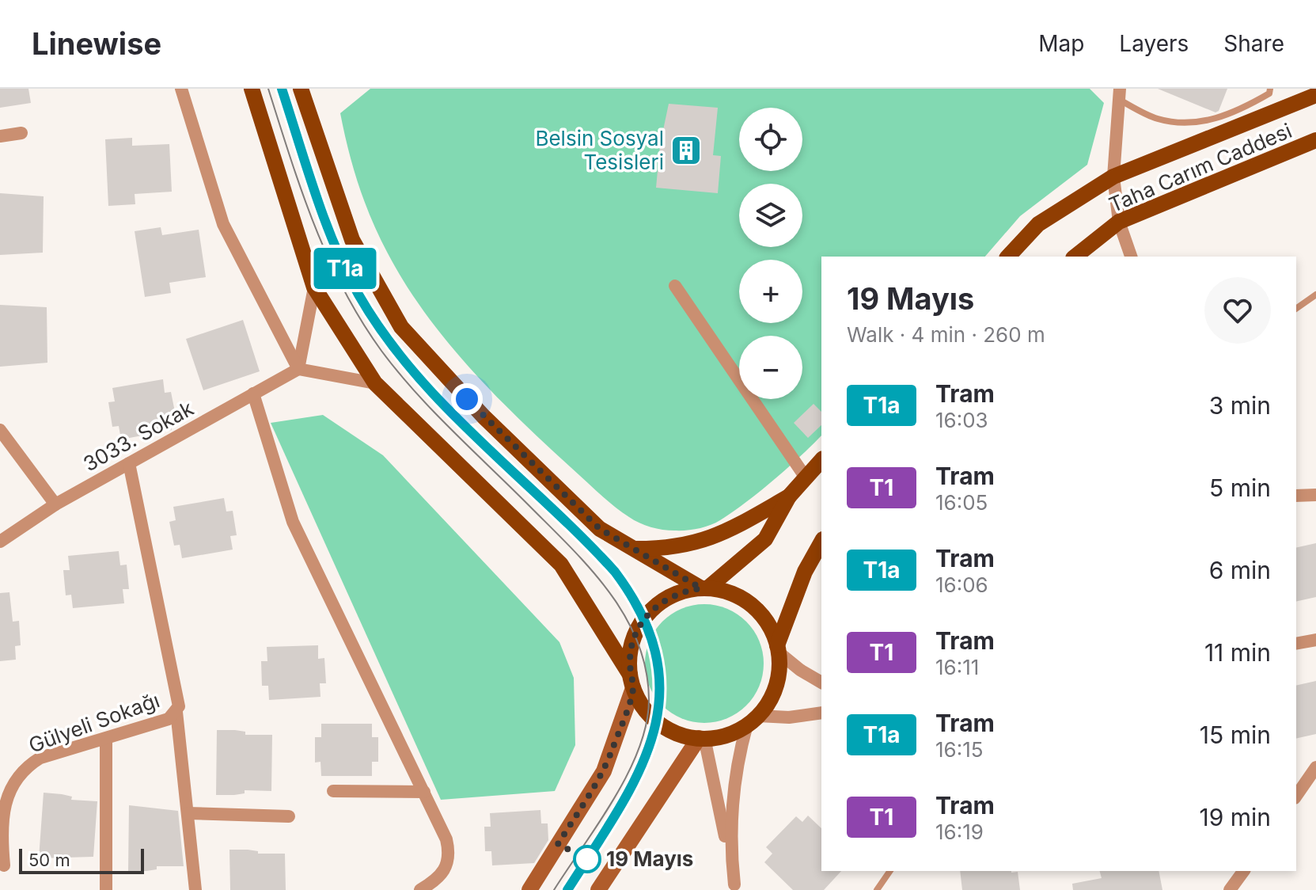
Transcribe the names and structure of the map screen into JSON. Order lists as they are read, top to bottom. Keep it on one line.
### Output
{"streets":{"main road":["Taha Carım Caddesi"],"street":["3033. Sokak","Gülyeli Sokağı"]},"crossings":[["3033. Sokak","Gülyeli Sokağı"]],"places":{"building":["Belsin Sosyal Tesisleri"],"other":["19 Mayıs"]},"lines":["tram line T1a"],"scale_bar":"50 m","page":{"header":"Linewise","nav":["Map","Layers","Share"],"on_map":"T1a","map_buttons":["+","−"],"heading":["19 Mayıs","Walk · 4 min · 260 m"],"list":[{"mark":"T1a","name":"Tram","note":"16:03","value":"3 min"},{"mark":"T1","name":"Tram","note":"16:05","value":"5 min"},{"mark":"T1a","name":"Tram","note":"16:06","value":"6 min"},{"mark":"T1","name":"Tram","note":"16:11","value":"11 min"},{"mark":"T1a","name":"Tram","note":"16:15","value":"15 min"},{"mark":"T1","name":"Tram","note":"16:19","value":"19 min"}],"scale":"50 m"}}
